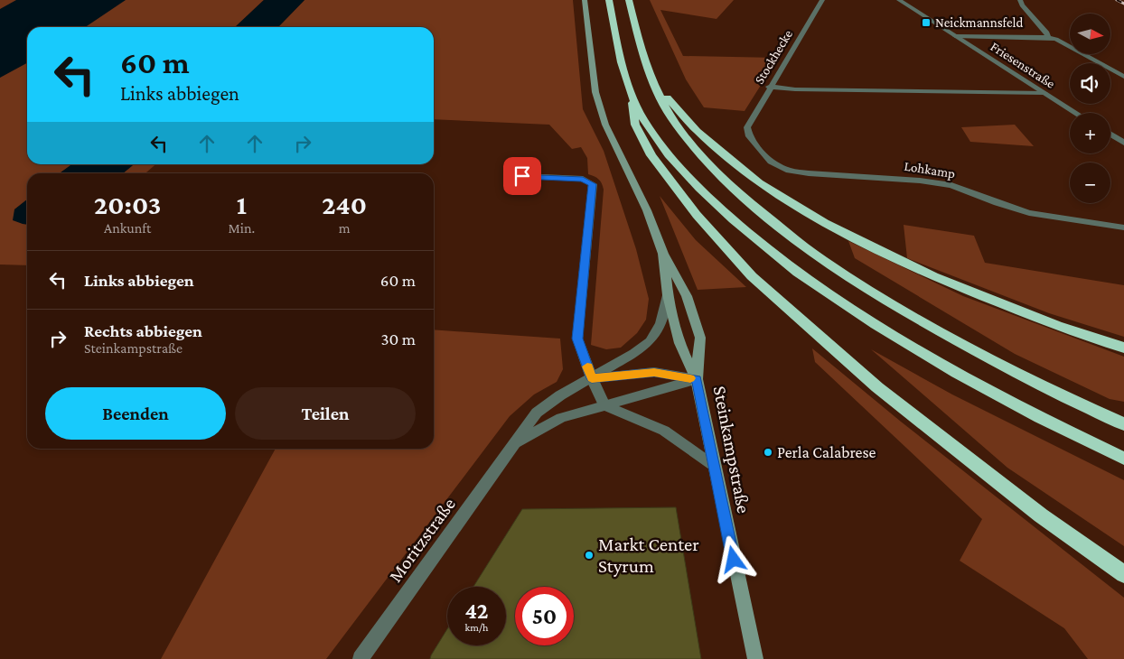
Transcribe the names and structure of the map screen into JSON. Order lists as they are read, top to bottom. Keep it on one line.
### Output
{"streets":{"main road":["Steinkampstraße"],"street":["Stockhecke","Friesenstraße","Lohkamp","Moritzstraße"]},"crossings":[["Stockhecke","Lohkamp"],["Steinkampstraße","Moritzstraße"]],"places":{"transit":["Neickmannsfeld"],"other":["Perla Calabrese","Markt Center Styrum"]},"north":"right","page":{"map_buttons":["+","−"],"turn":["60 m","Links abbiegen"],"eta":["20:03","Ankunft","1","Min.","240","m"],"list":[{"name":"Links abbiegen","value":"60 m"},{"name":"Rechts abbiegen","note":"Steinkampstraße","value":"30 m"}],"buttons":["Beenden","Teilen"],"speed":"42 km/h","limit":"50"}}
